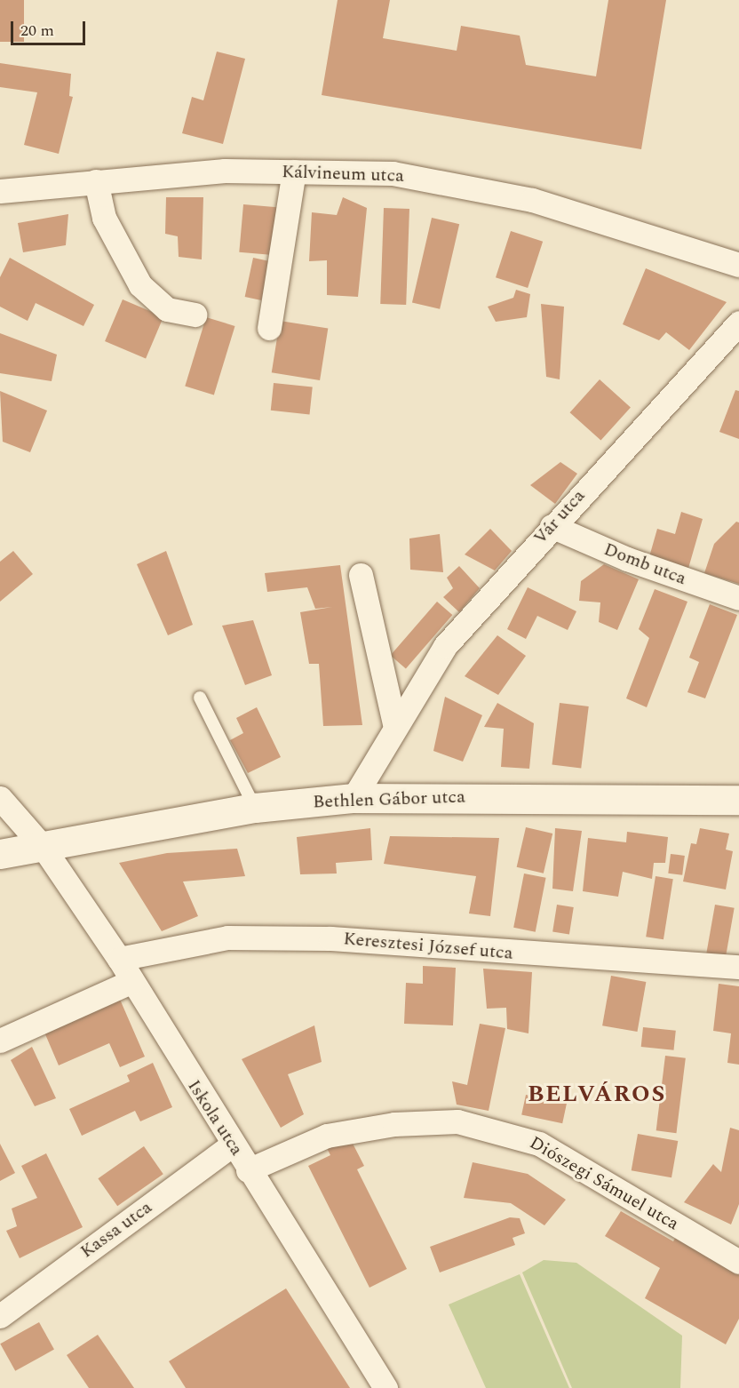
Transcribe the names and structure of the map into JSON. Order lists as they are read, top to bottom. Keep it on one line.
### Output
{"streets":{"main road":["Bethlen Gábor utca"],"street":["Kálvineum utca","Vár utca","Domb utca","Keresztesi József utca","Iskola utca","Diószegi Sámuel utca","Kassa utca"]},"crossings":[["Vár utca","Domb utca"],["Vár utca","Bethlen Gábor utca"],["Bethlen Gábor utca","Iskola utca"],["Keresztesi József utca","Iskola utca"],["Iskola utca","Diószegi Sámuel utca"],["Iskola utca","Kassa utca"]],"districts":["BELVÁROS"],"scale_bar":"20 m"}
